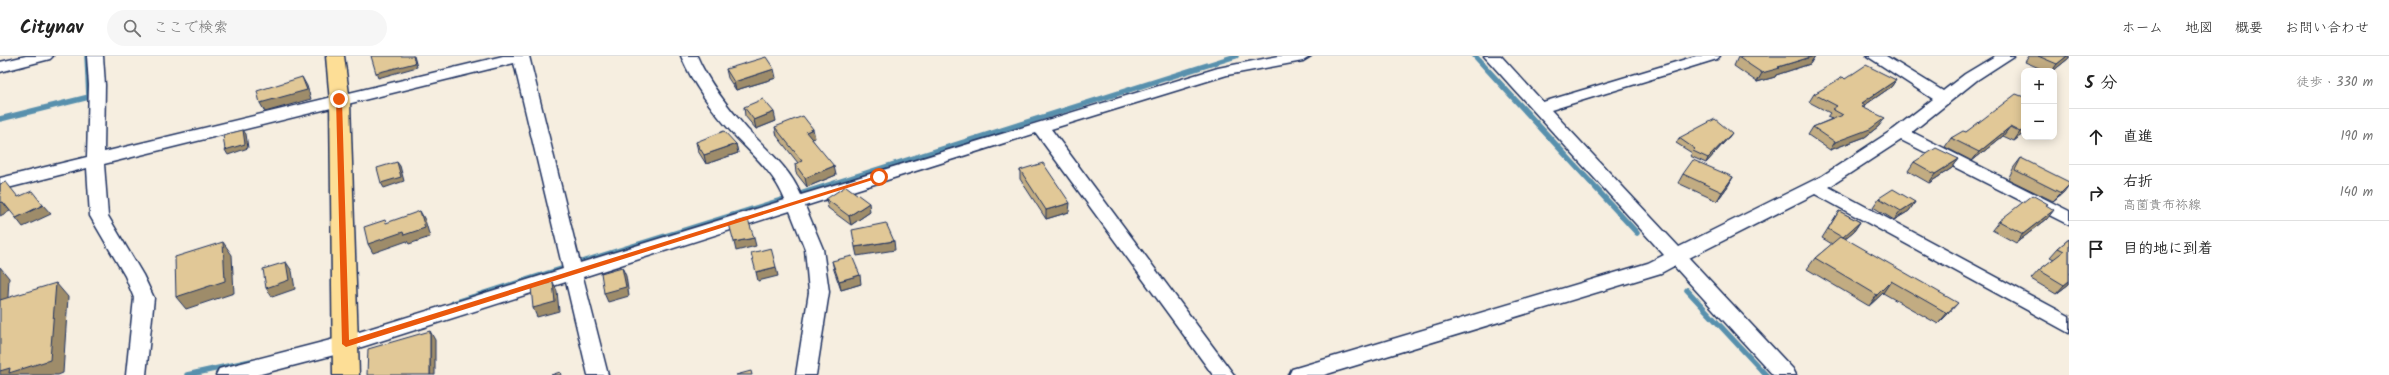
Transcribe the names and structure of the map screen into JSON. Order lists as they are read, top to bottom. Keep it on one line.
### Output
{"page":{"header":"Citynav","search":"ここで検索","nav":["ホーム","地図","概要","お問い合わせ"],"heading":["5 分","徒歩 · 330 m"],"map_buttons":["+","−"],"list":[["直進","190 m"],["右折","高薗貴布祢線","140 m"],"目的地に到着"]}}
